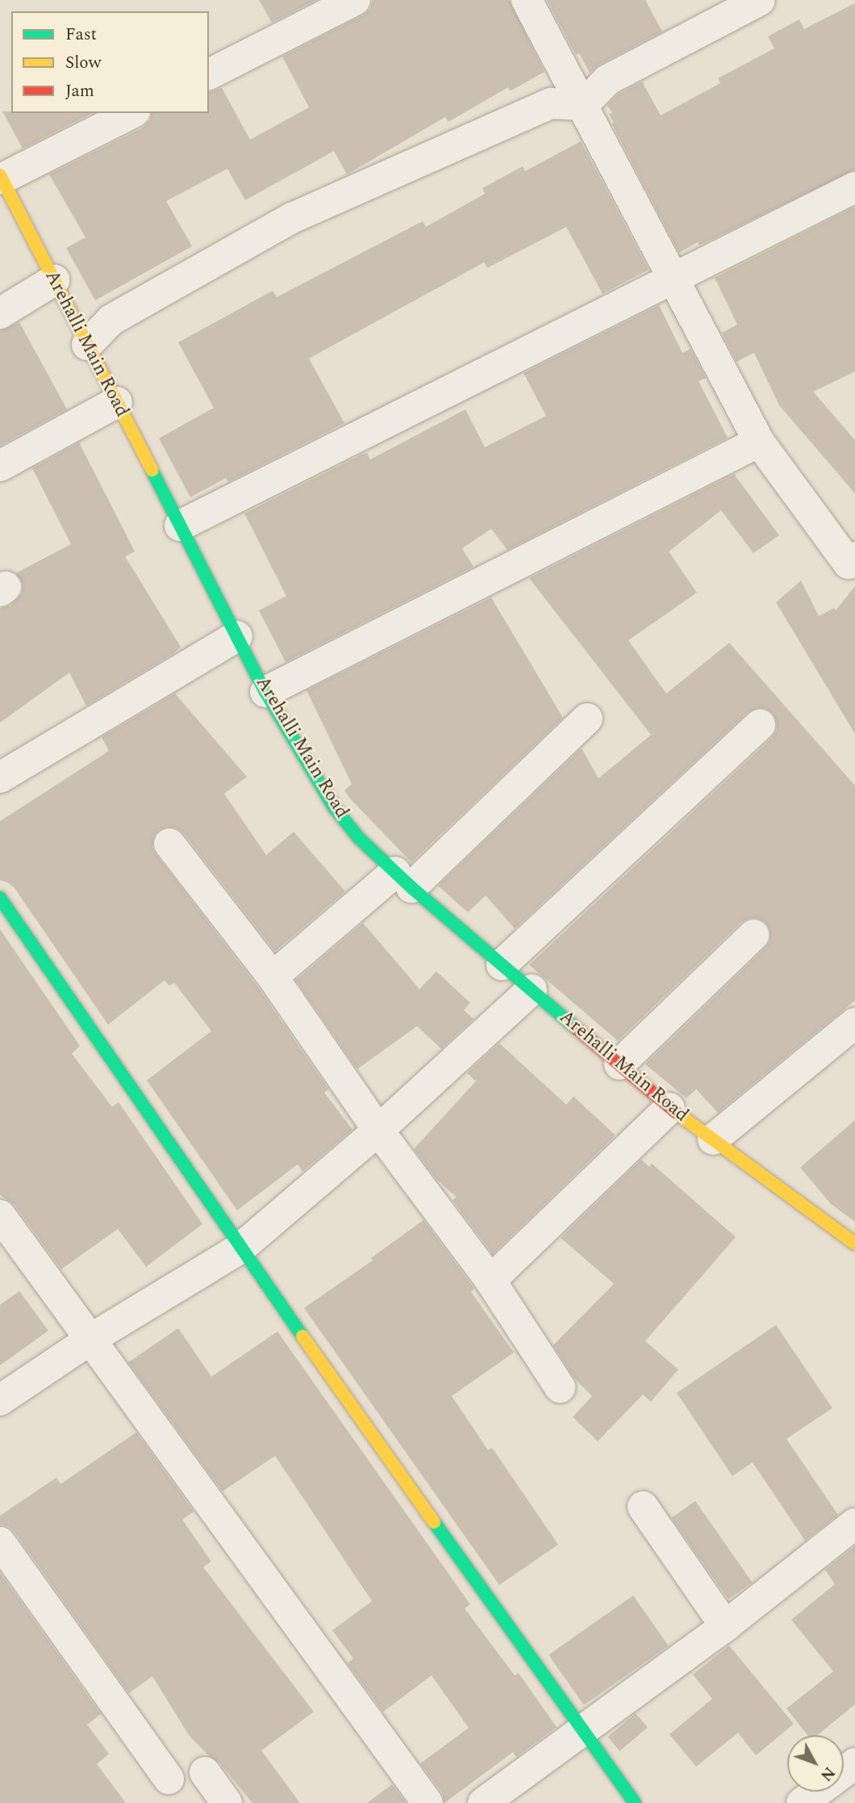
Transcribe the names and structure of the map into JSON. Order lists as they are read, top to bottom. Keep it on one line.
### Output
{"streets":{"street":["Arehalli Main Road"]},"legend":["Fast","Slow","Jam"],"north":"bottom right"}
